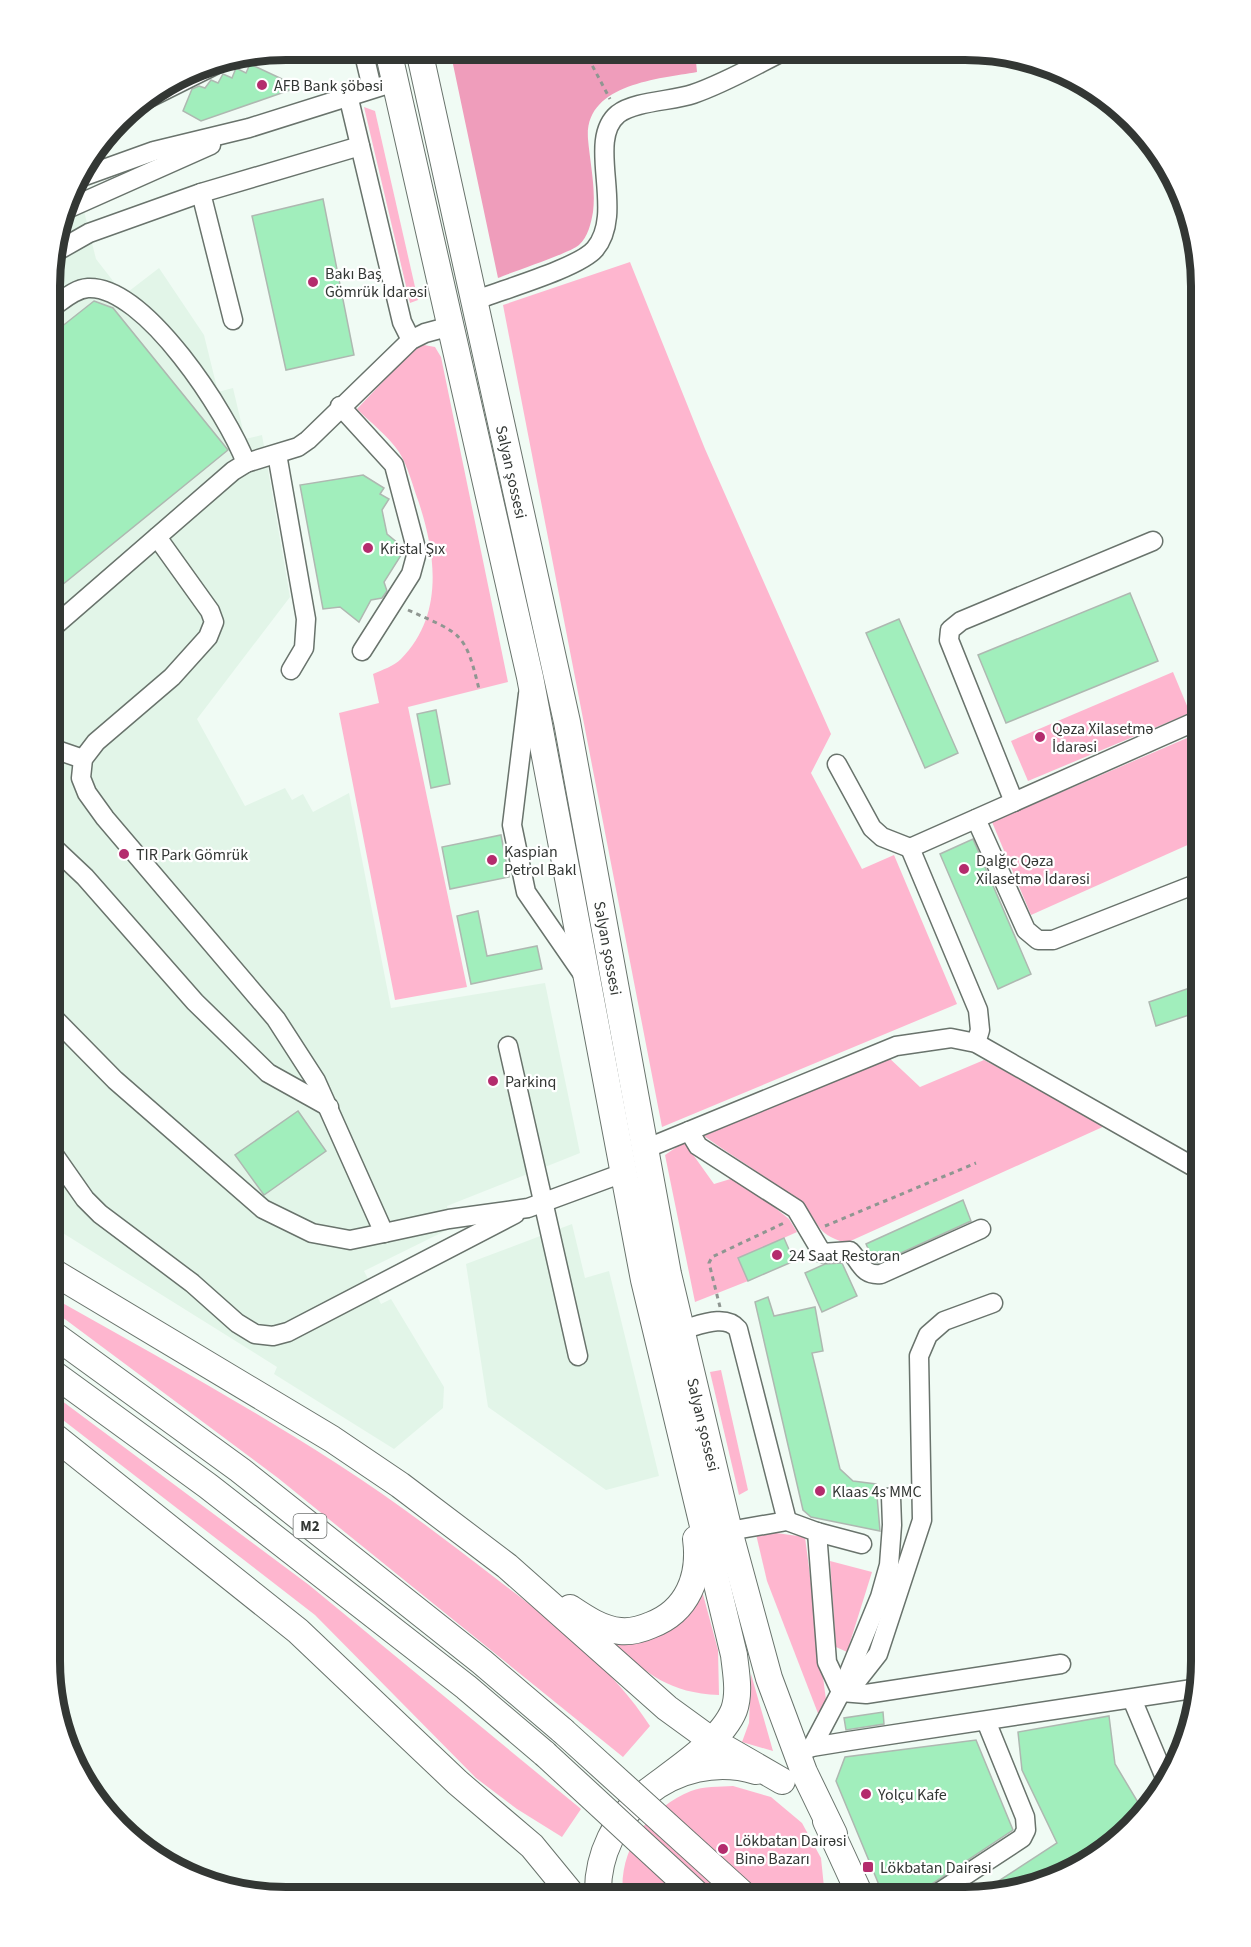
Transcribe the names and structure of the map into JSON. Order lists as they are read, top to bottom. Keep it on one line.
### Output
{"streets":{"highway":["Salyan şossesi","M2"]},"places":{"other":["AFB Bank şöbəsi","Bakı Baş Gömrük İdarəsi","Kristal Şıx","Qəza Xilasetmə İdarəsi","TIR Park Gömrük","Kaspian Petrol Bakl","Dalğıc Qəza Xilasetmə İdarəsi","Parkinq","24 Saat Restoran","Klaas 4s MMC","Yolçu Kafe","Lökbatan Dairəsi Binə Bazarı"],"transit":["Lökbatan Dairəsi"]}}
